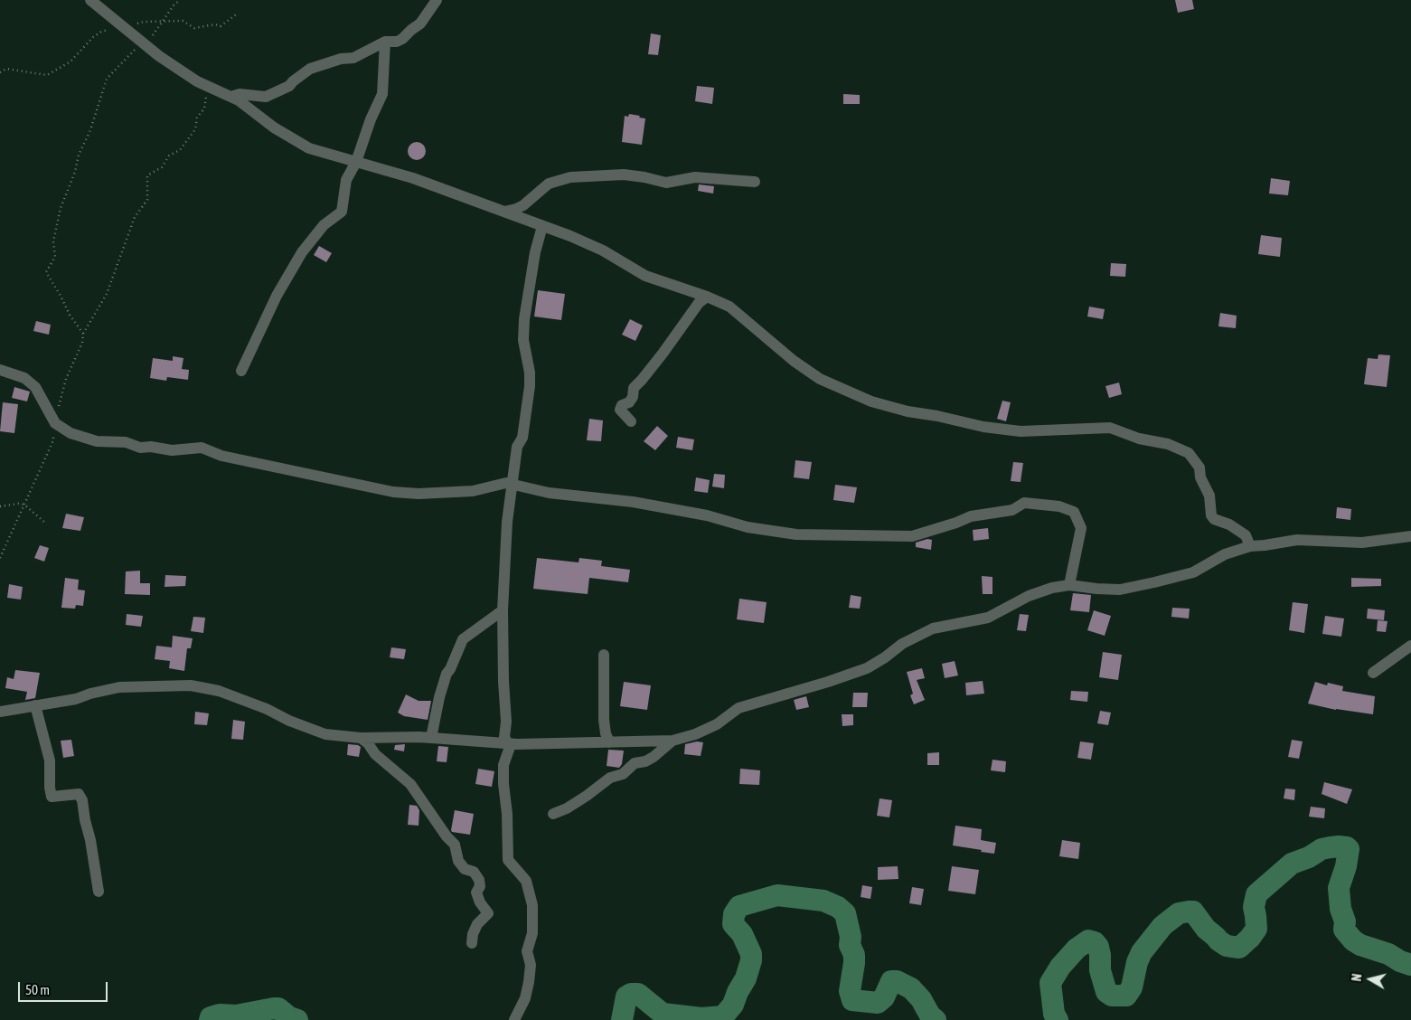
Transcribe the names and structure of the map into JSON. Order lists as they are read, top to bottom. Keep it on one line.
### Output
{"scale_bar":"50 m","north":"left"}
